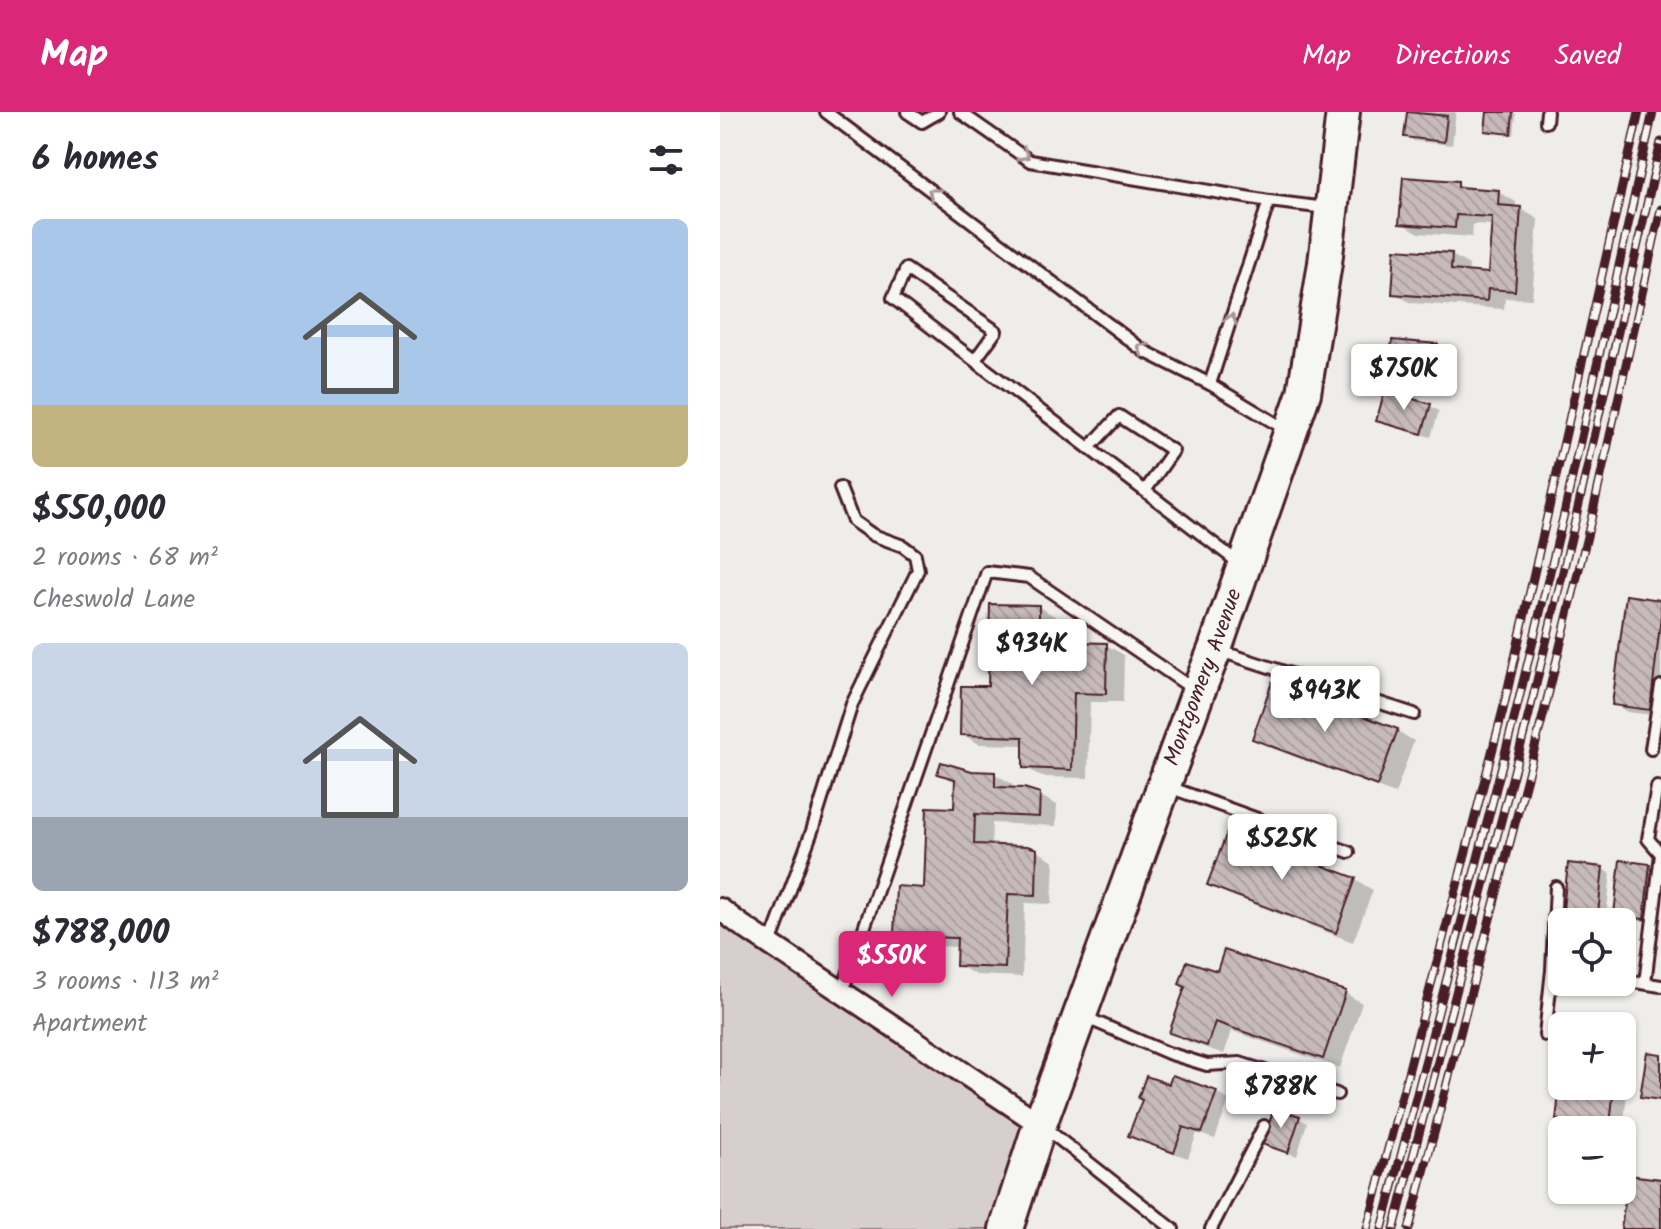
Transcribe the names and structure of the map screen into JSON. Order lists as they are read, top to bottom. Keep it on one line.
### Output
{"streets":{"main road":["Montgomery Avenue"]},"page":{"header":"Map","nav":["Map","Directions","Saved"],"heading":"6 homes","list":[{"name":"$550,000","note":"2 rooms · 68 m² · Cheswold Lane"},{"name":"$788,000","note":"3 rooms · 113 m² · Apartment"}],"price":["$750K","$934K","$943K","$525K","$550K","$788K"],"map_buttons":["+","−"]}}
